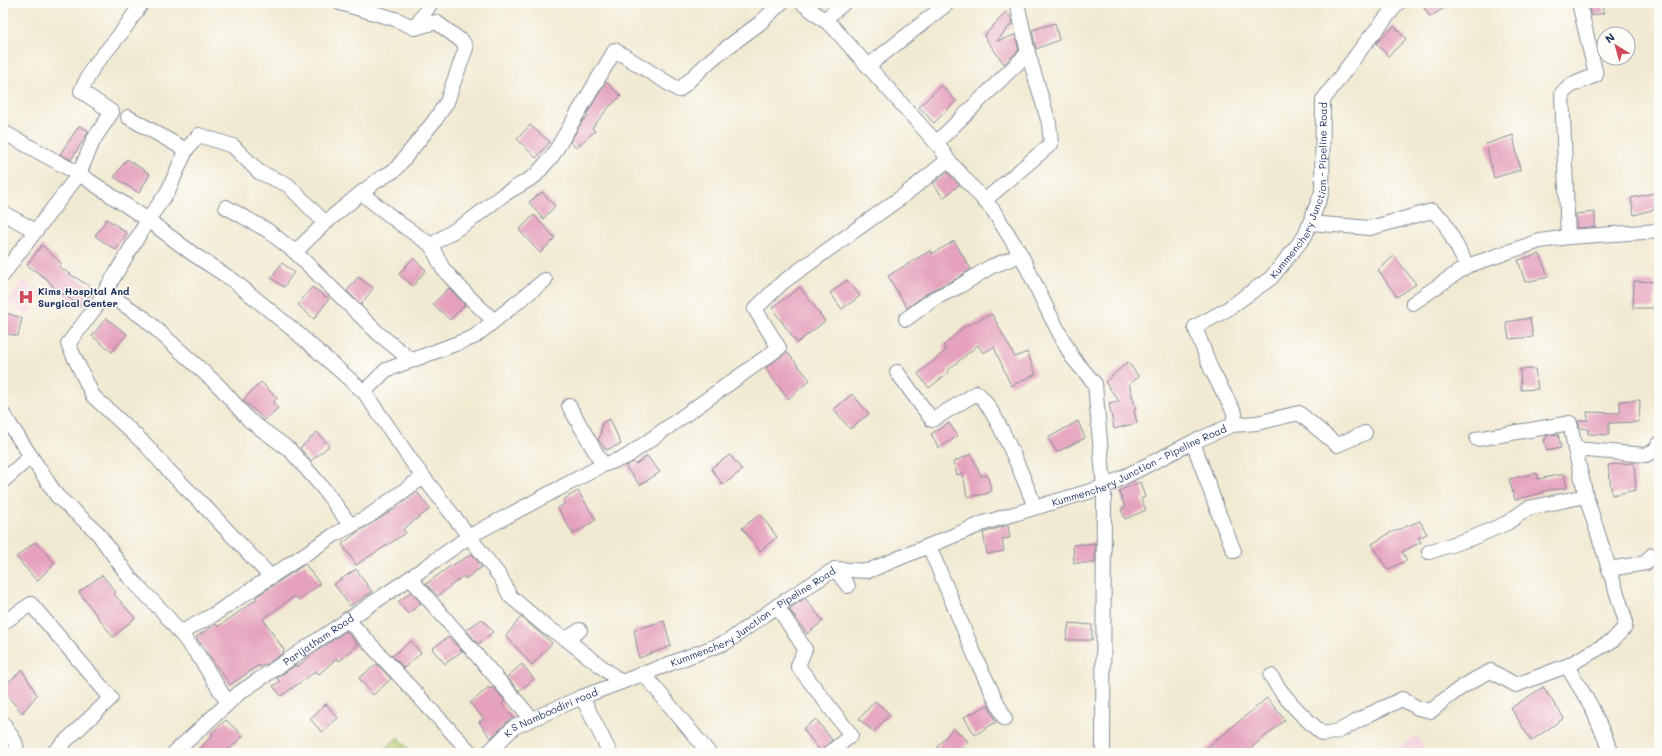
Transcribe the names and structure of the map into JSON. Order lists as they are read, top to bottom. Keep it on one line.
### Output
{"streets":{"street":["Kummenchery Junction - Pipeline Road","Parijatham Road","K S Namboodiri road"]},"crossings":[["Kummenchery Junction - Pipeline Road","K S Namboodiri road"]],"places":{"hospital":["Kims Hospital And Surgical Center"]},"north":"top left"}
